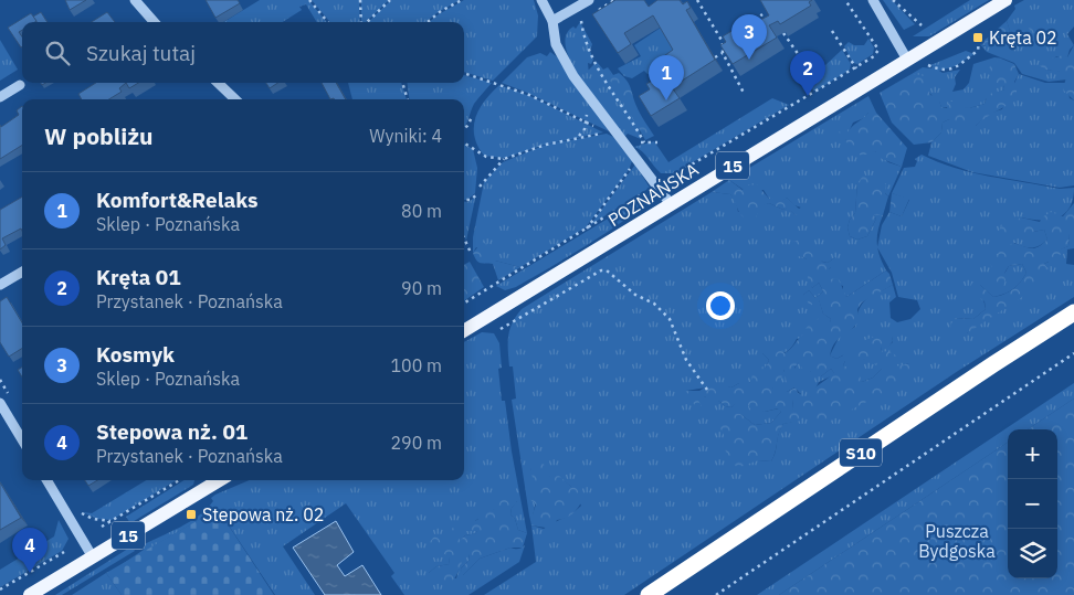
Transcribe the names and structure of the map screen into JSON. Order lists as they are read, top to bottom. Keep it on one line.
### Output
{"streets":{"highway":["S10"],"main road":["15","POZNAŃSKA"]},"parks":["Puszcza Bydgoska"],"places":{"transit":["Kręta 02","Stepowa nż. 02"]},"page":{"pins":["3","2","1","4"],"search":"Szukaj tutaj","heading":["W pobliżu","Wyniki: 4"],"list":[{"mark":"1","name":"Komfort&Relaks","note":"Sklep · Poznańska","value":"80 m"},{"mark":"2","name":"Kręta 01","note":"Przystanek · Poznańska","value":"90 m"},{"mark":"3","name":"Kosmyk","note":"Sklep · Poznańska","value":"100 m"},{"mark":"4","name":"Stepowa nż. 01","note":"Przystanek · Poznańska","value":"290 m"}],"map_buttons":["+","−"]}}
